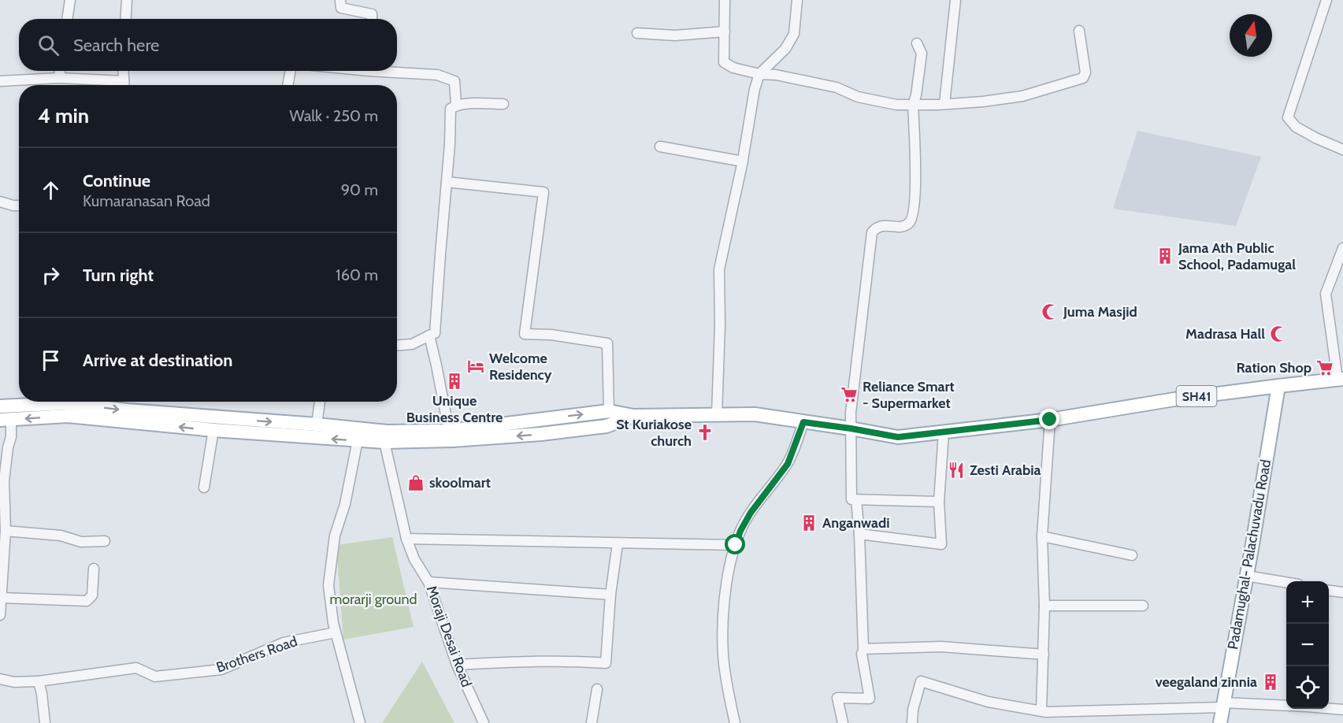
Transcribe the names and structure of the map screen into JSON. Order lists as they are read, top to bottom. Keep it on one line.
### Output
{"streets":{"main road":["SH41","Padamughal- Palachuvadu Road"],"street":["Moraji Desai Road","Brothers Road"]},"crossings":[["SH41","Padamughal- Palachuvadu Road"]],"parks":["morarji ground"],"places":{"building":["Jama Ath Public School, Padamugal","Unique Business Centre","Anganwadi","veegaland zinnia"],"mosque":["Juma Masjid","Madrasa Hall"],"hotel":["Welcome Residency"],"supermarket":["Ration Shop","Reliance Smart - Supermarket"],"church":["St Kuriakose church"],"restaurant":["Zesti Arabia"],"shop":["skoolmart"]},"north":"top","page":{"search":"Search here","heading":["4 min","Walk · 250 m"],"list":[["Continue","Kumaranasan Road","90 m"],["Turn right","160 m"],"Arrive at destination"],"map_buttons":["+","−"]}}
